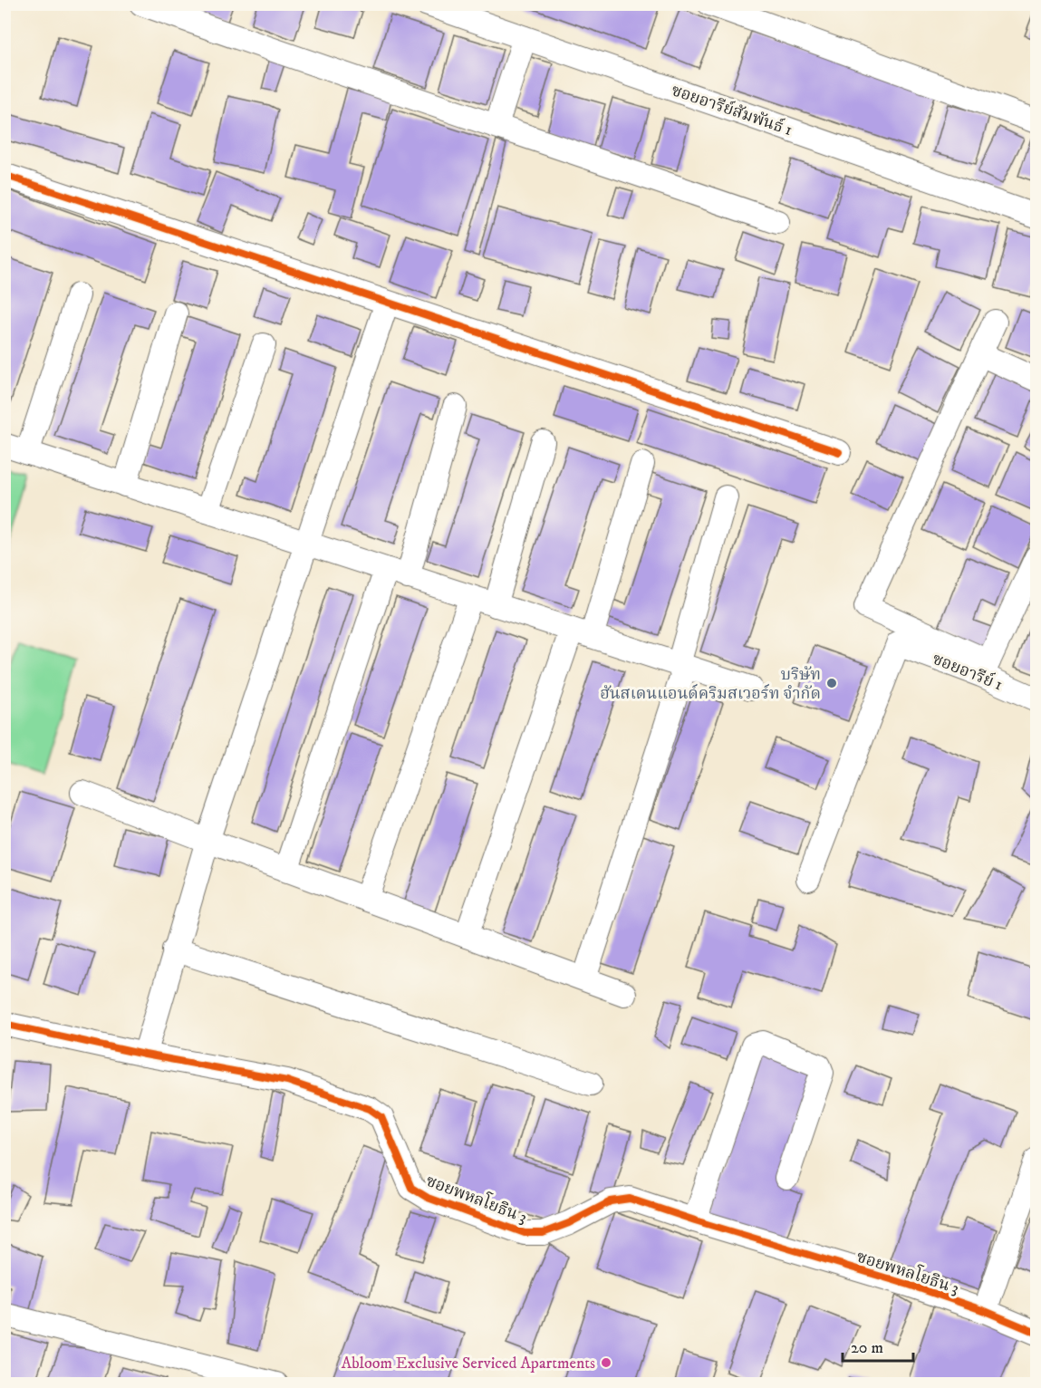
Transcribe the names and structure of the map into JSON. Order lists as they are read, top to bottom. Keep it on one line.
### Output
{"streets":{"street":["ซอยอารีย์สัมพันธ์ 1","ซอยอารีย์ 1","ซอยพหลโยธิน 3"]},"places":["บริษัท ฮันสเดนแอนด์คริมสเวอร์ท จำกัด","Abloom Exclusive Serviced Apartments"],"scale_bar":"20 m"}
